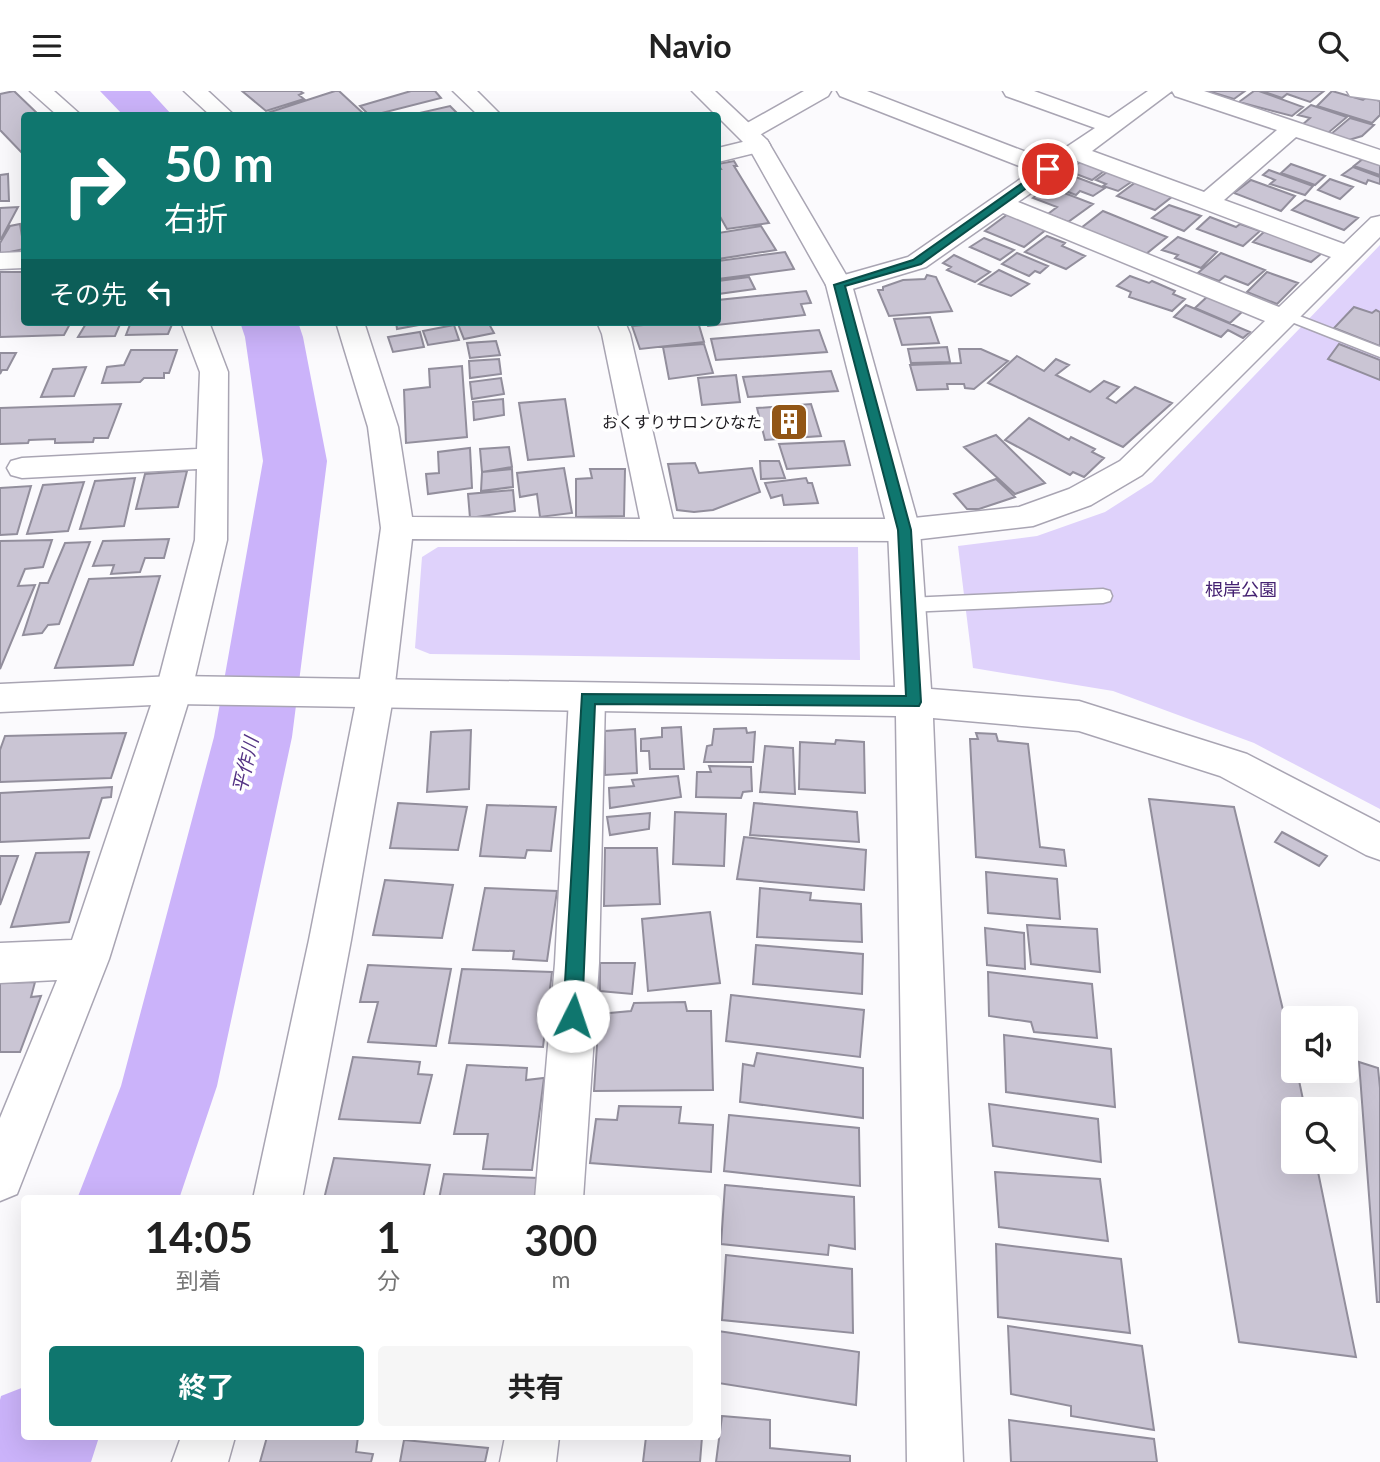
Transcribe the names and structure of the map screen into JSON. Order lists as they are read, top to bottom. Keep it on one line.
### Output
{"water":["平作川"],"parks":["根岸公園"],"places":{"building":["おくすりサロンひなた"]},"page":{"header":"Navio","turn":["50 m","右折"],"then":"その先","eta":["14:05","到着","1","分","300","m"],"buttons":["終了","共有"]}}
